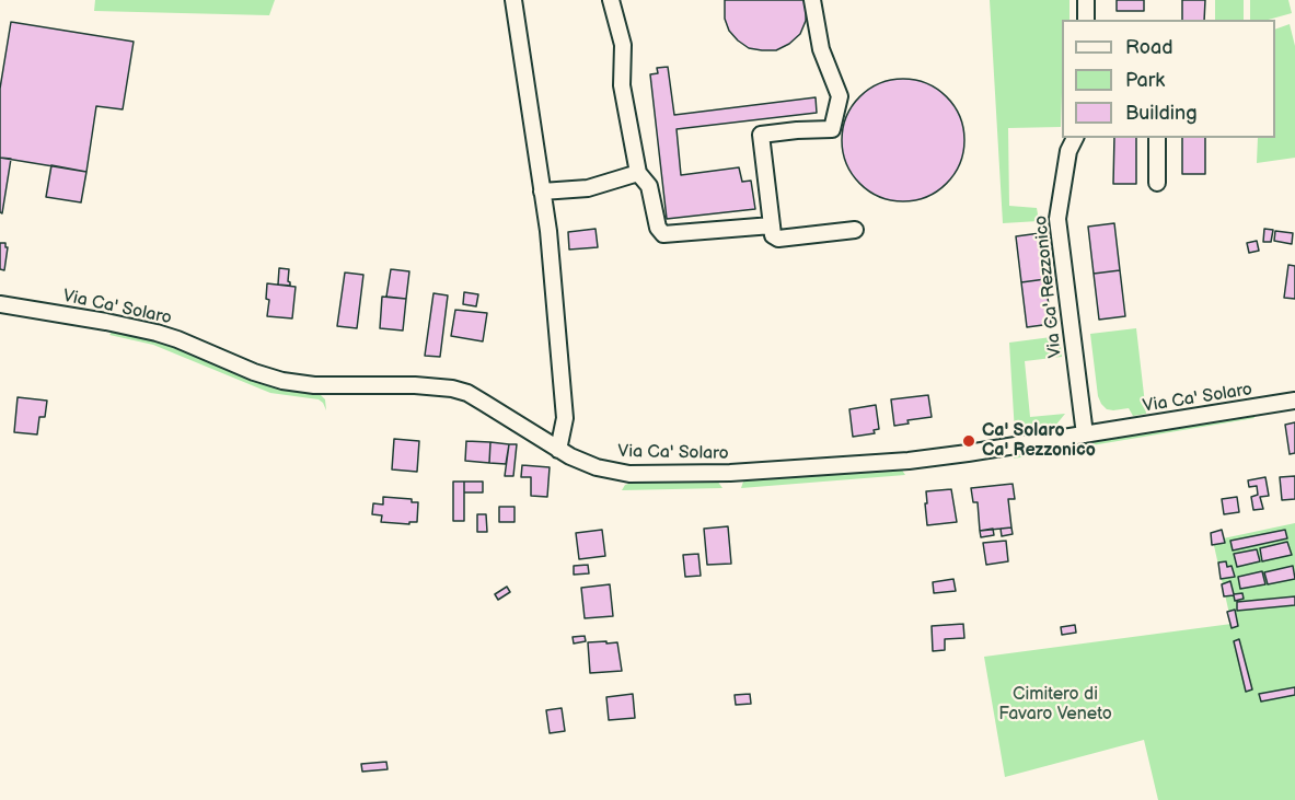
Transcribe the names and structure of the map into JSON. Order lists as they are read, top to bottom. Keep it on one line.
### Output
{"streets":{"street":["Via Ca' Rezzonico","Via Ca' Solaro"]},"crossings":[["Via Ca' Rezzonico","Via Ca' Solaro"]],"parks":["Cimitero di Favaro Veneto"],"places":["Ca' Solaro Ca' Rezzonico"],"legend":["Road","Park","Building"]}
